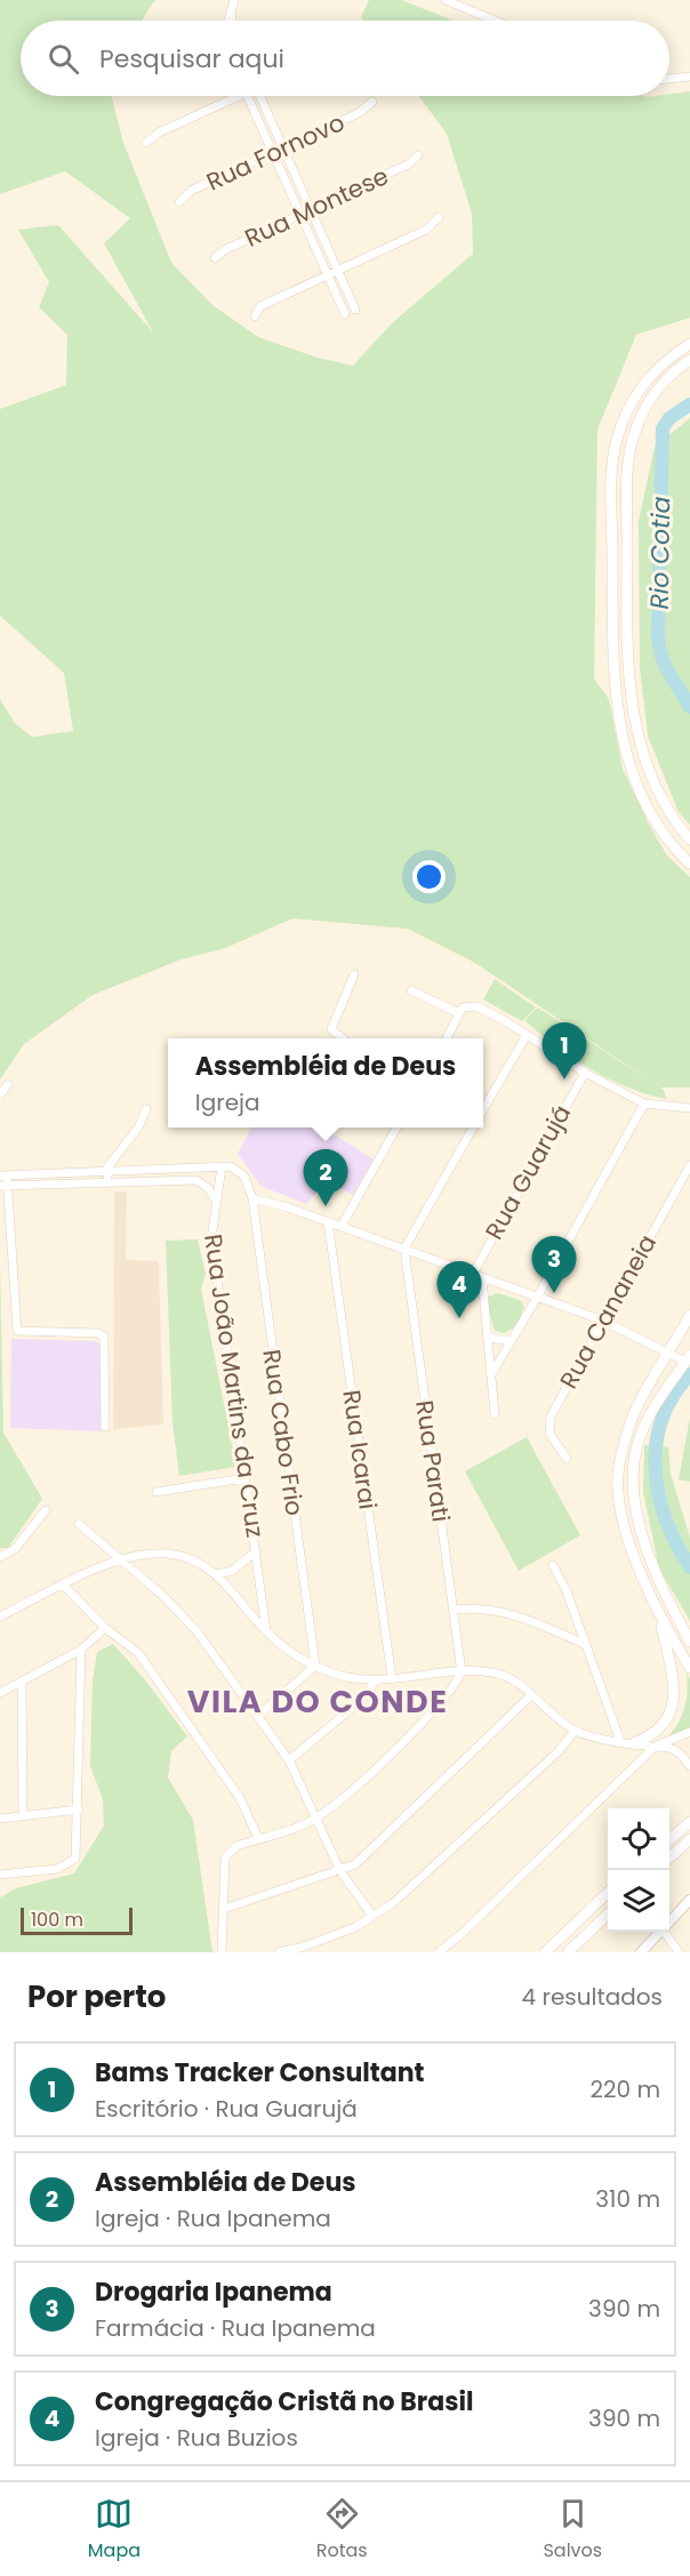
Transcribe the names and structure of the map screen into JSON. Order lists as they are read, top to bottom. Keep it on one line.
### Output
{"streets":{"street":["Rua Fornovo","Rua Montese","Rua Guarujá","Rua Cananeia","Rua João Martins da Cruz","Rua Cabo Frio","Rua Icarai","Rua Parati"]},"districts":["VILA DO CONDE"],"water":["Rio Cotia"],"scale_bar":"100 m","page":{"search":"Pesquisar aqui","pins":["1","2","3","4"],"popup":["Assembléia de Deus","Igreja"],"scale":"100 m","heading":["Por perto","4 resultados"],"list":[{"mark":"1","name":"Bams Tracker Consultant","note":"Escritório · Rua Guarujá","value":"220 m"},{"mark":"2","name":"Assembléia de Deus","note":"Igreja · Rua Ipanema","value":"310 m"},{"mark":"3","name":"Drogaria Ipanema","note":"Farmácia · Rua Ipanema","value":"390 m"},{"mark":"4","name":"Congregação Cristã no Brasil","note":"Igreja · Rua Buzios","value":"390 m"}],"nav":["Mapa","Rotas","Salvos"]}}
